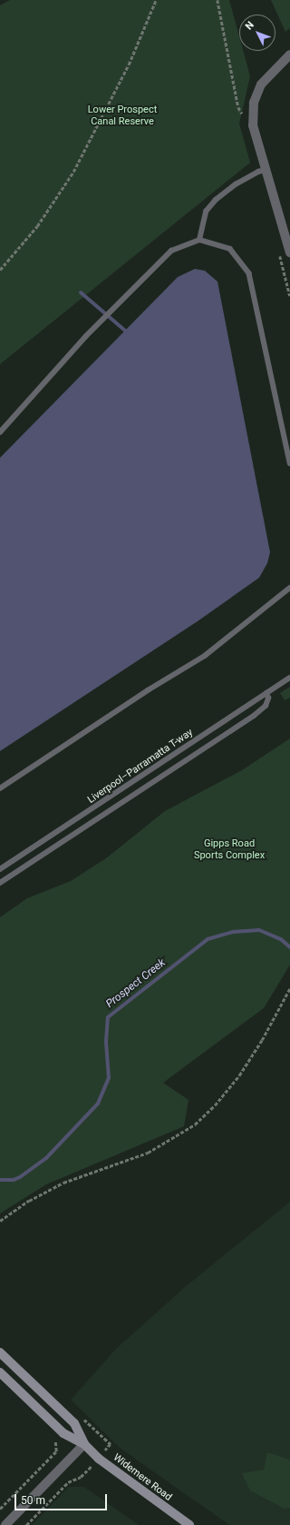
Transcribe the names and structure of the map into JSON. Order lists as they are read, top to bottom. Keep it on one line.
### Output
{"streets":{"main road":["Widemere Road"],"lane":["Liverpool–Parramatta T-way"]},"water":["Prospect Creek"],"parks":["Lower Prospect Canal Reserve","Gipps Road Sports Complex"],"scale_bar":"50 m","north":"top left"}
